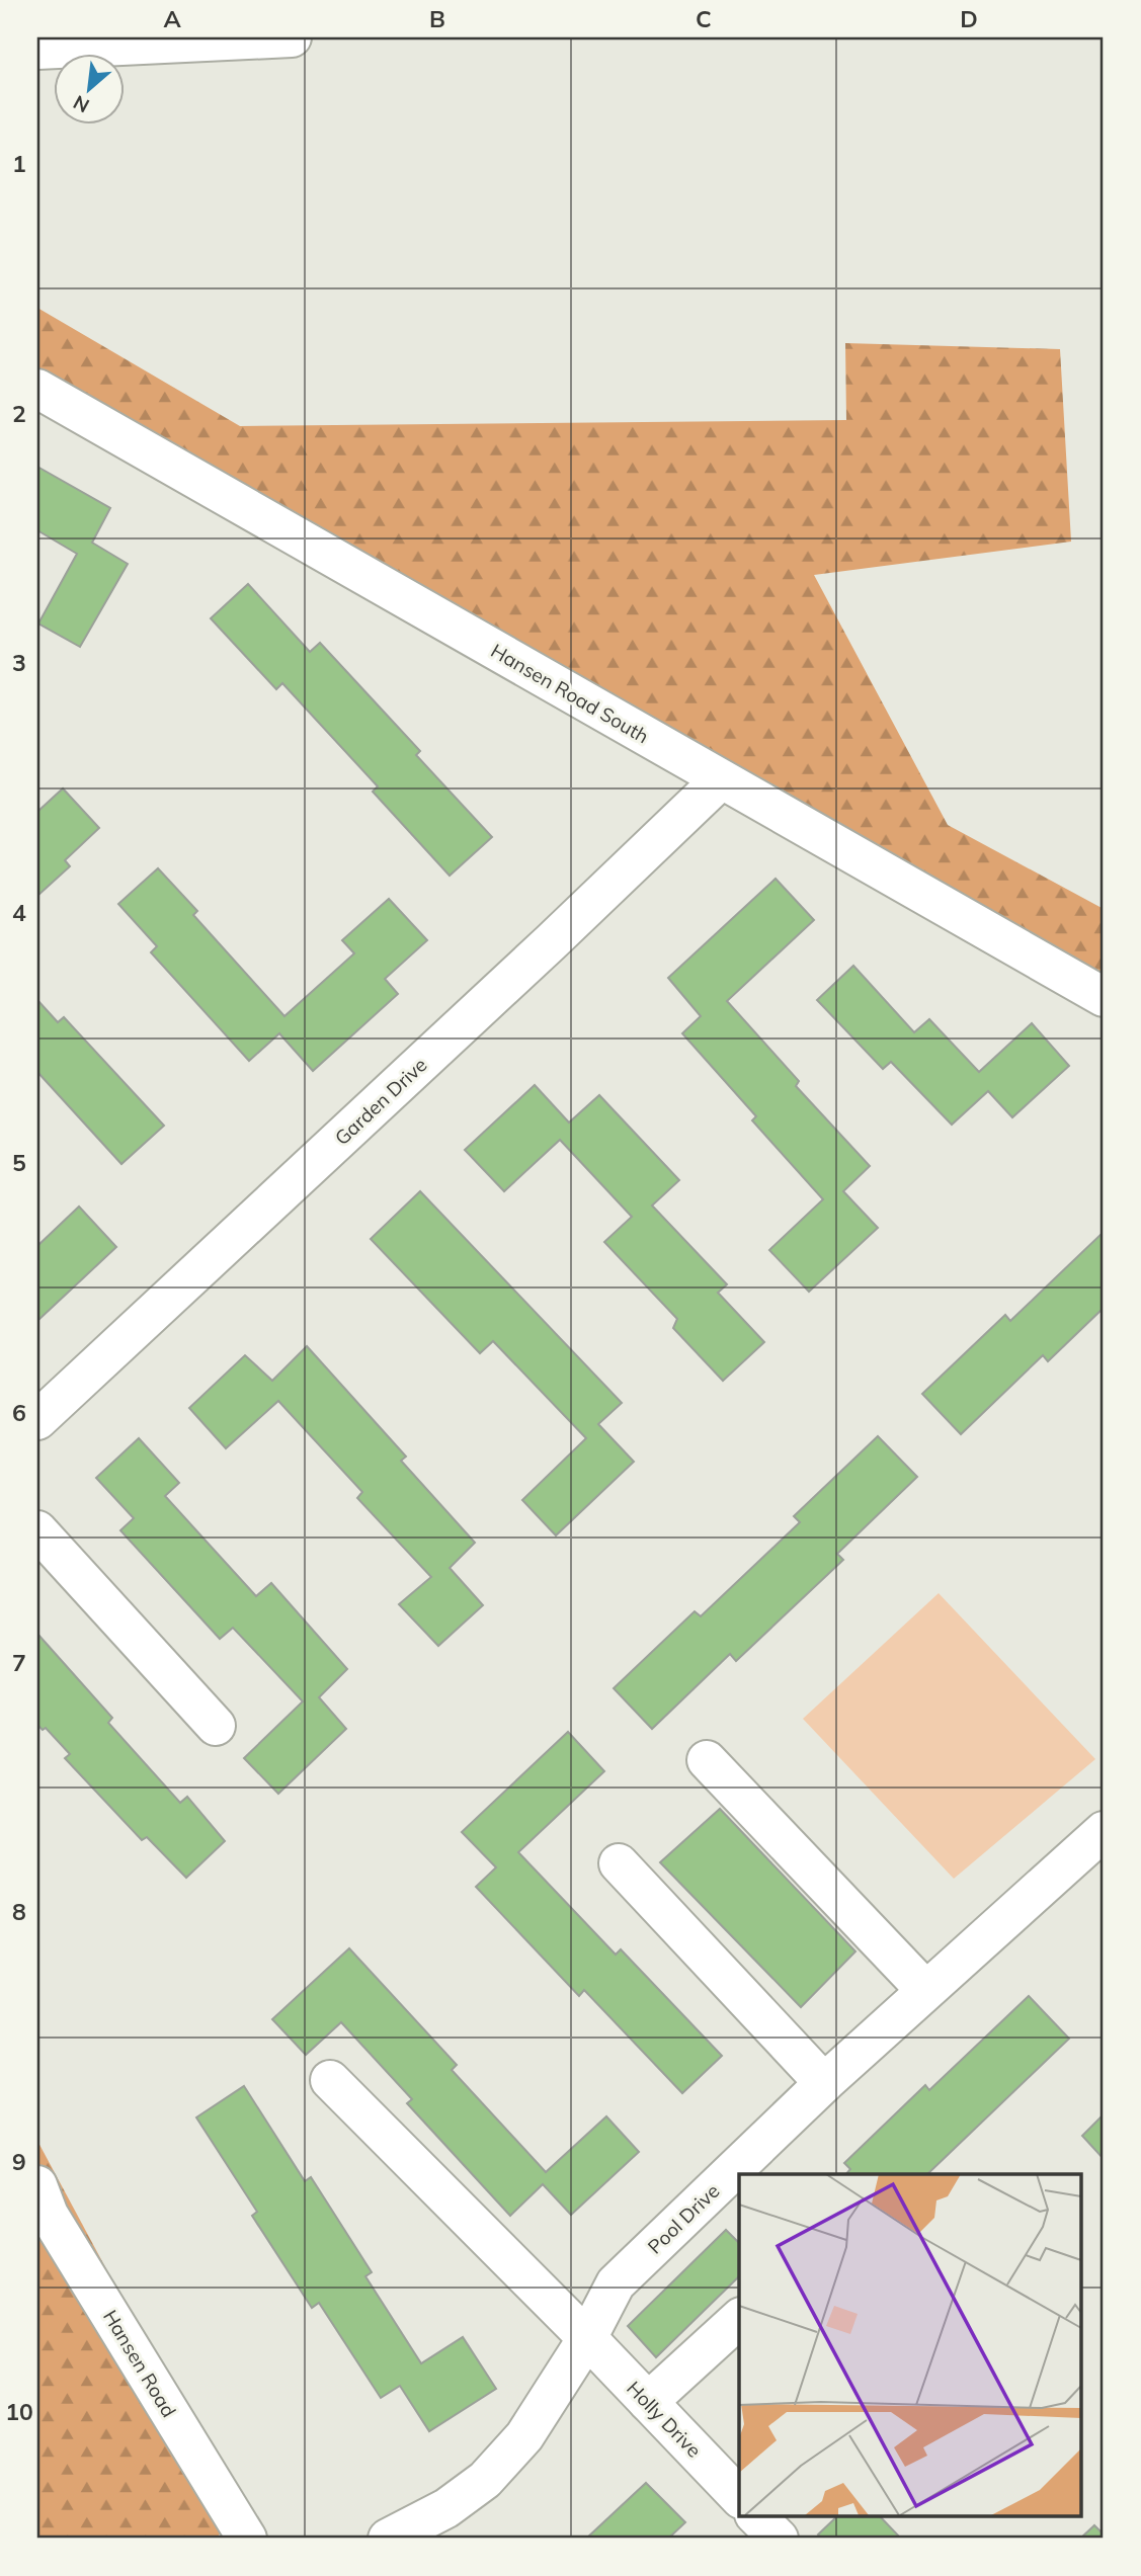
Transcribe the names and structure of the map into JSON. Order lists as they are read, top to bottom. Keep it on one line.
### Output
{"streets":{"street":["Hansen Road South","Garden Drive","Pool Drive","Hansen Road","Holly Drive"]},"crossings":[["Hansen Road South","Garden Drive"],["Pool Drive","Holly Drive"]],"north":"bottom left","grid":{"columns":["A","B","C","D"],"rows":["1","2","3","4","5","6","7","8","9","10"]}}
